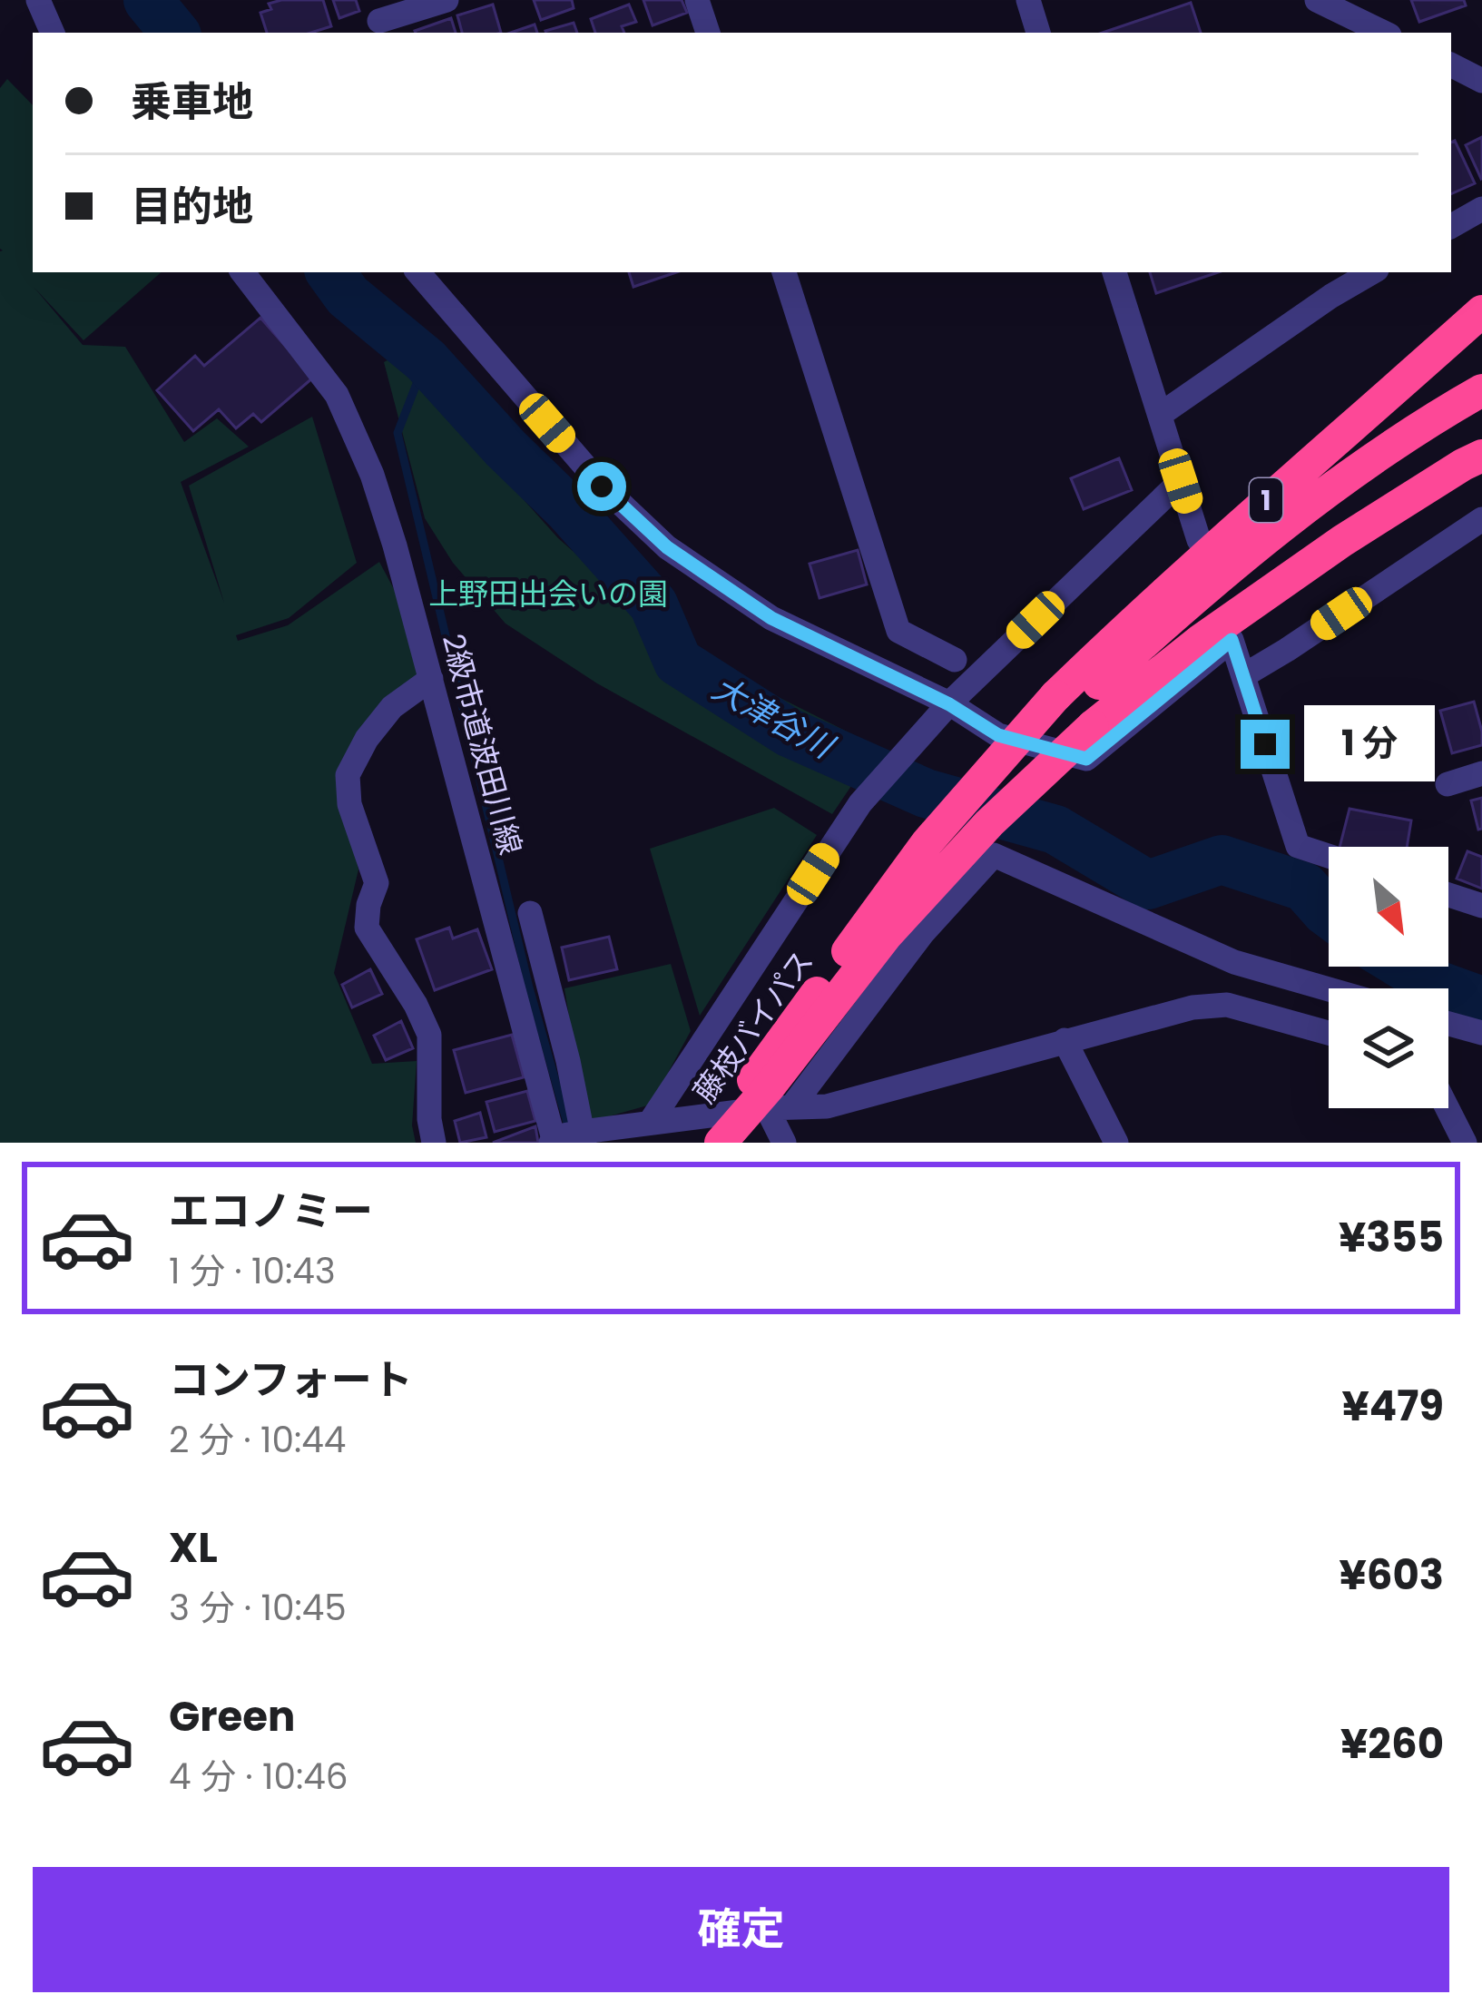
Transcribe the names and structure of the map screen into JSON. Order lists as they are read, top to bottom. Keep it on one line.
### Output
{"streets":{"highway":["1","藤枝バイパス"],"street":["2級市道波田川線"]},"crossings":[["1","藤枝バイパス"]],"water":["大津谷川"],"parks":["上野田出会いの園"],"north":"bottom right","page":{"banner":["乗車地","目的地"],"bubble":"1 分","list":[{"name":"エコノミー","note":"1 分 · 10:43","value":"¥355"},{"name":"コンフォート","note":"2 分 · 10:44","value":"¥479"},{"name":"XL","note":"3 分 · 10:45","value":"¥603"},{"name":"Green","note":"4 分 · 10:46","value":"¥260"}],"buttons":"確定"}}
